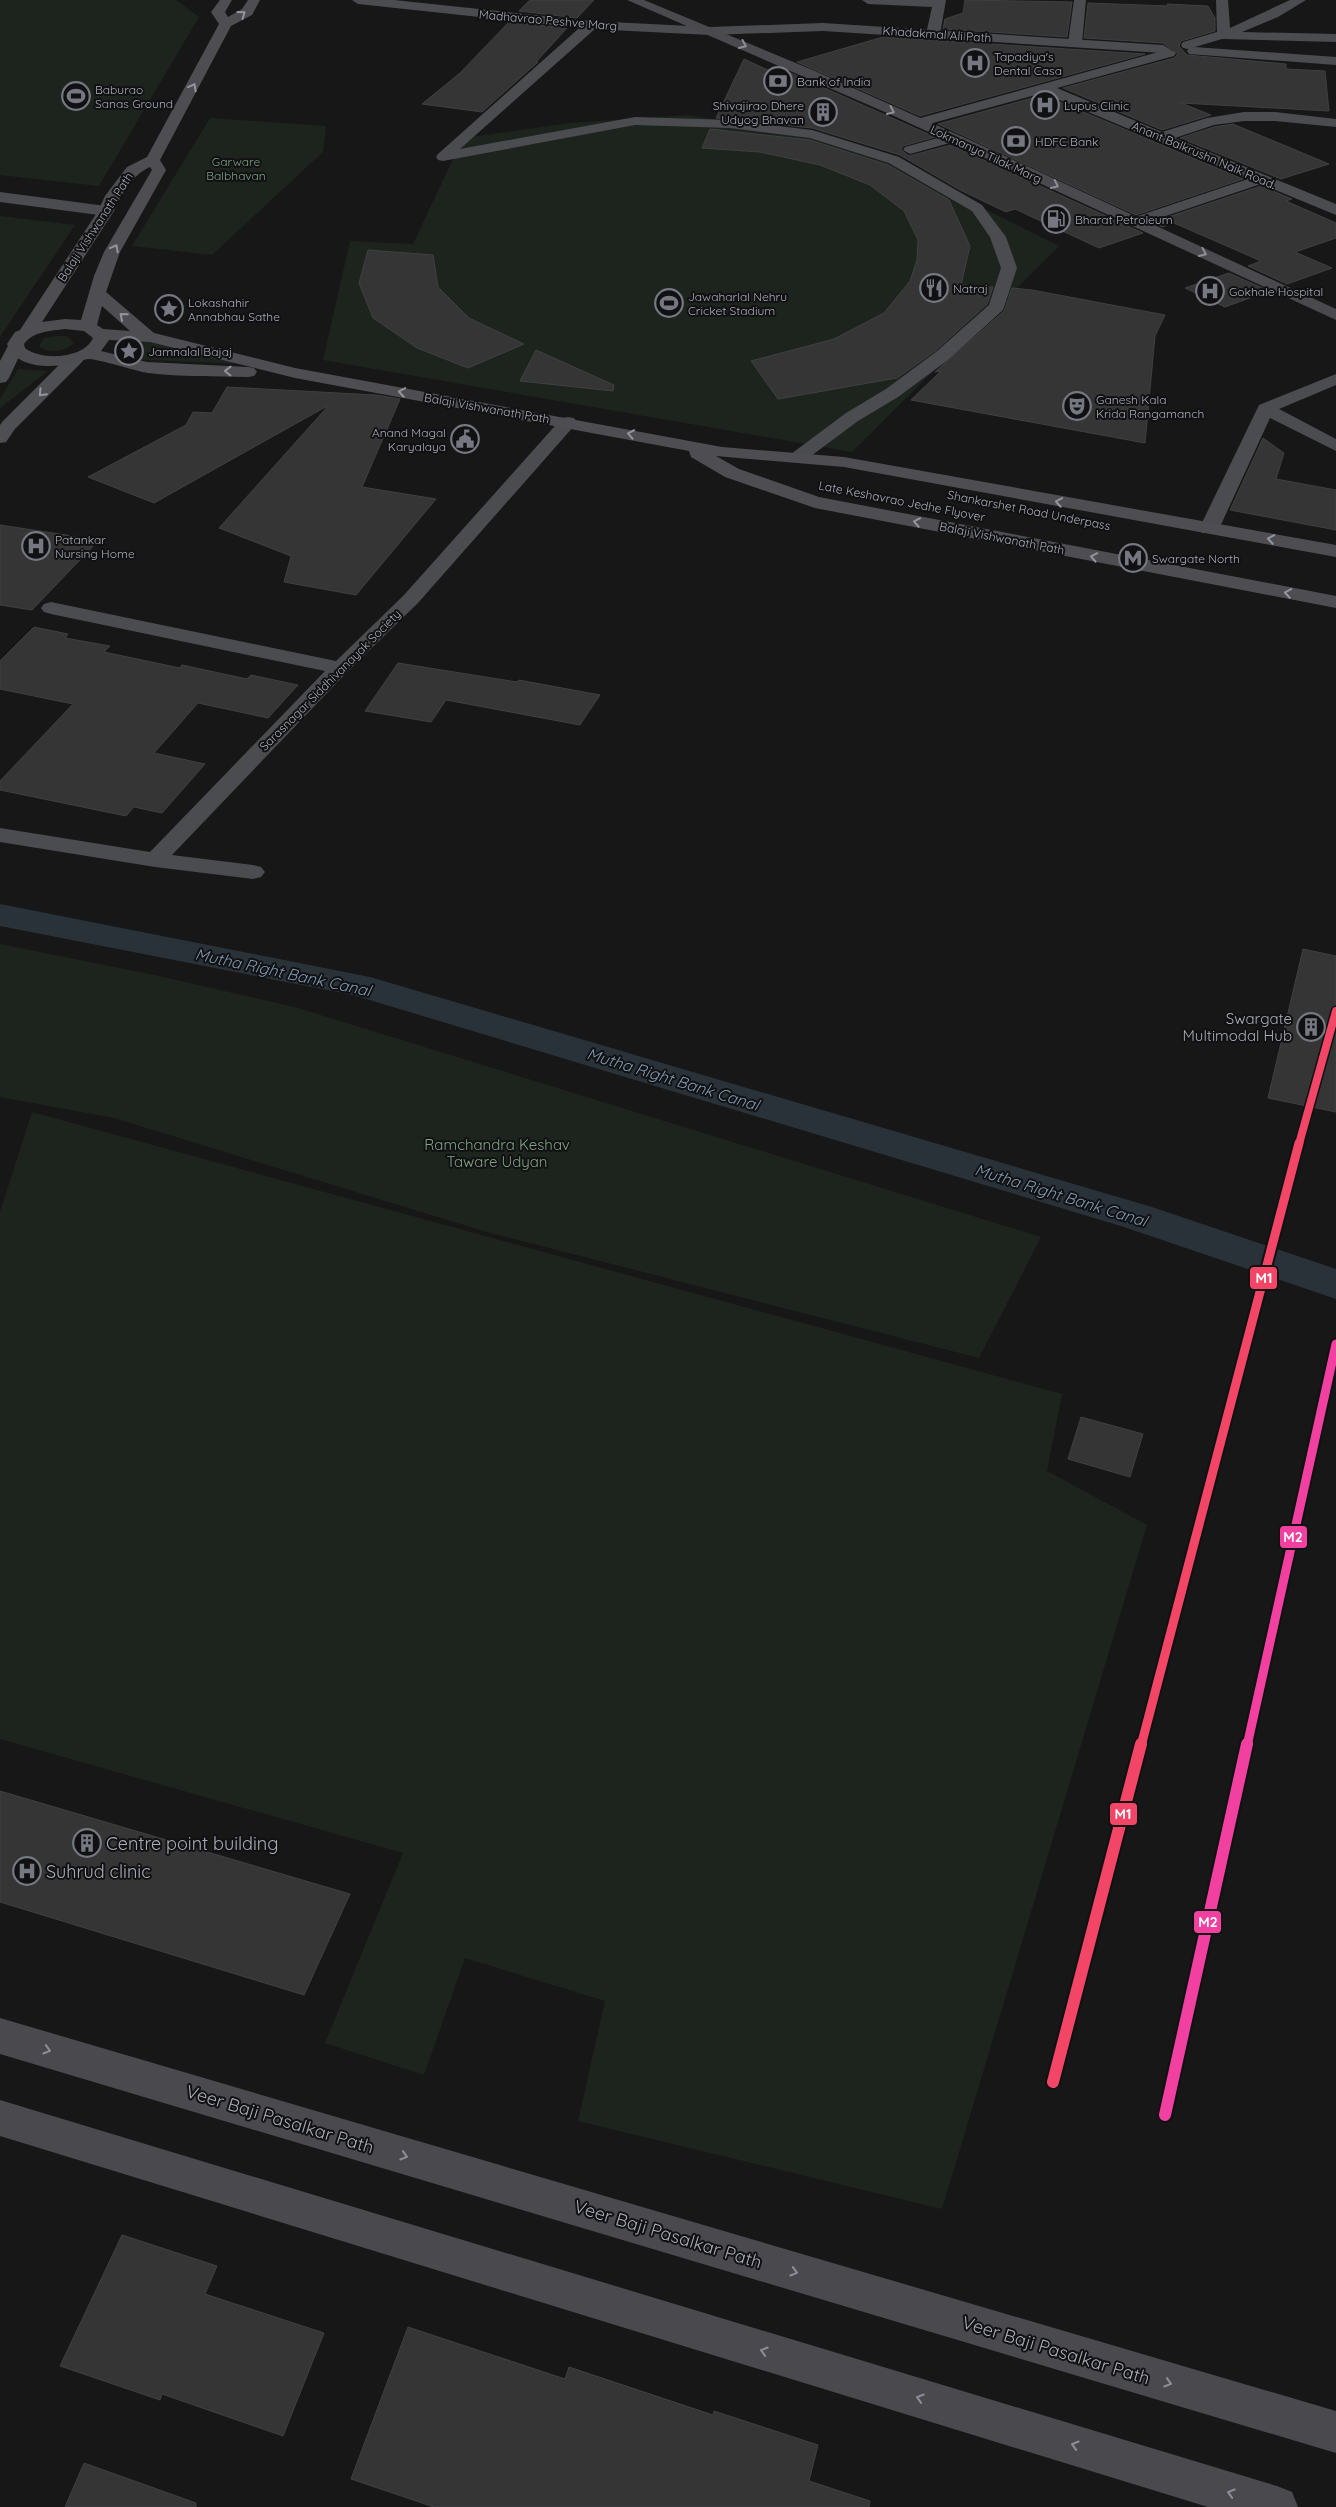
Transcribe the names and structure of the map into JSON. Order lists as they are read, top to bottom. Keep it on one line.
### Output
{"streets":{"highway":["Balaji Vishwanath Path","Late Keshavrao Jedhe Flyover","Shankarshet Road Underpass"],"main road":["Lokmanya Tilak Marg","Veer Baji Pasalkar Path"],"street":["Madhavrao Peshve Marg","Khadakmal Ali Path","Anant Balkrushn Naik Road.","Sarasnagar Siddhivanayak Society"]},"crossings":[["Madhavrao Peshve Marg","Khadakmal Ali Path"],["Madhavrao Peshve Marg","Lokmanya Tilak Marg"],["Khadakmal Ali Path","Lokmanya Tilak Marg"],["Balaji Vishwanath Path","Late Keshavrao Jedhe Flyover"],["Balaji Vishwanath Path","Shankarshet Road Underpass"],["Balaji Vishwanath Path","Sarasnagar Siddhivanayak Society"]],"one_way":["Lokmanya Tilak Marg","Balaji Vishwanath Path"],"water":["Mutha Right Bank Canal"],"parks":["Garware Balbhavan","Ramchandra Keshav Taware Udyan"],"places":{"hospital":["Tapadiya's Dental Casa","Lupus Clinic","Gokhale Hospital","Patankar Nursing Home","Suhrud clinic"],"bank":["Bank of India","HDFC Bank"],"sports":["Baburao Sanas Ground","Jawaharlal Nehru Cricket Stadium"],"building":["Shivajirao Dhere Udyog Bhavan","Swargate Multimodal Hub","Centre point building"],"fuel station":["Bharat Petroleum"],"restaurant":["Natraj"],"place":["Lokashahir Annabhau Sathe","Jamnalal Bajaj"],"theatre":["Ganesh Kala Krida Rangamanch"],"public building":["Anand Magal Karyalaya"],"metro station":["Swargate North"]},"lines":["transit line M1","transit line M2"]}
